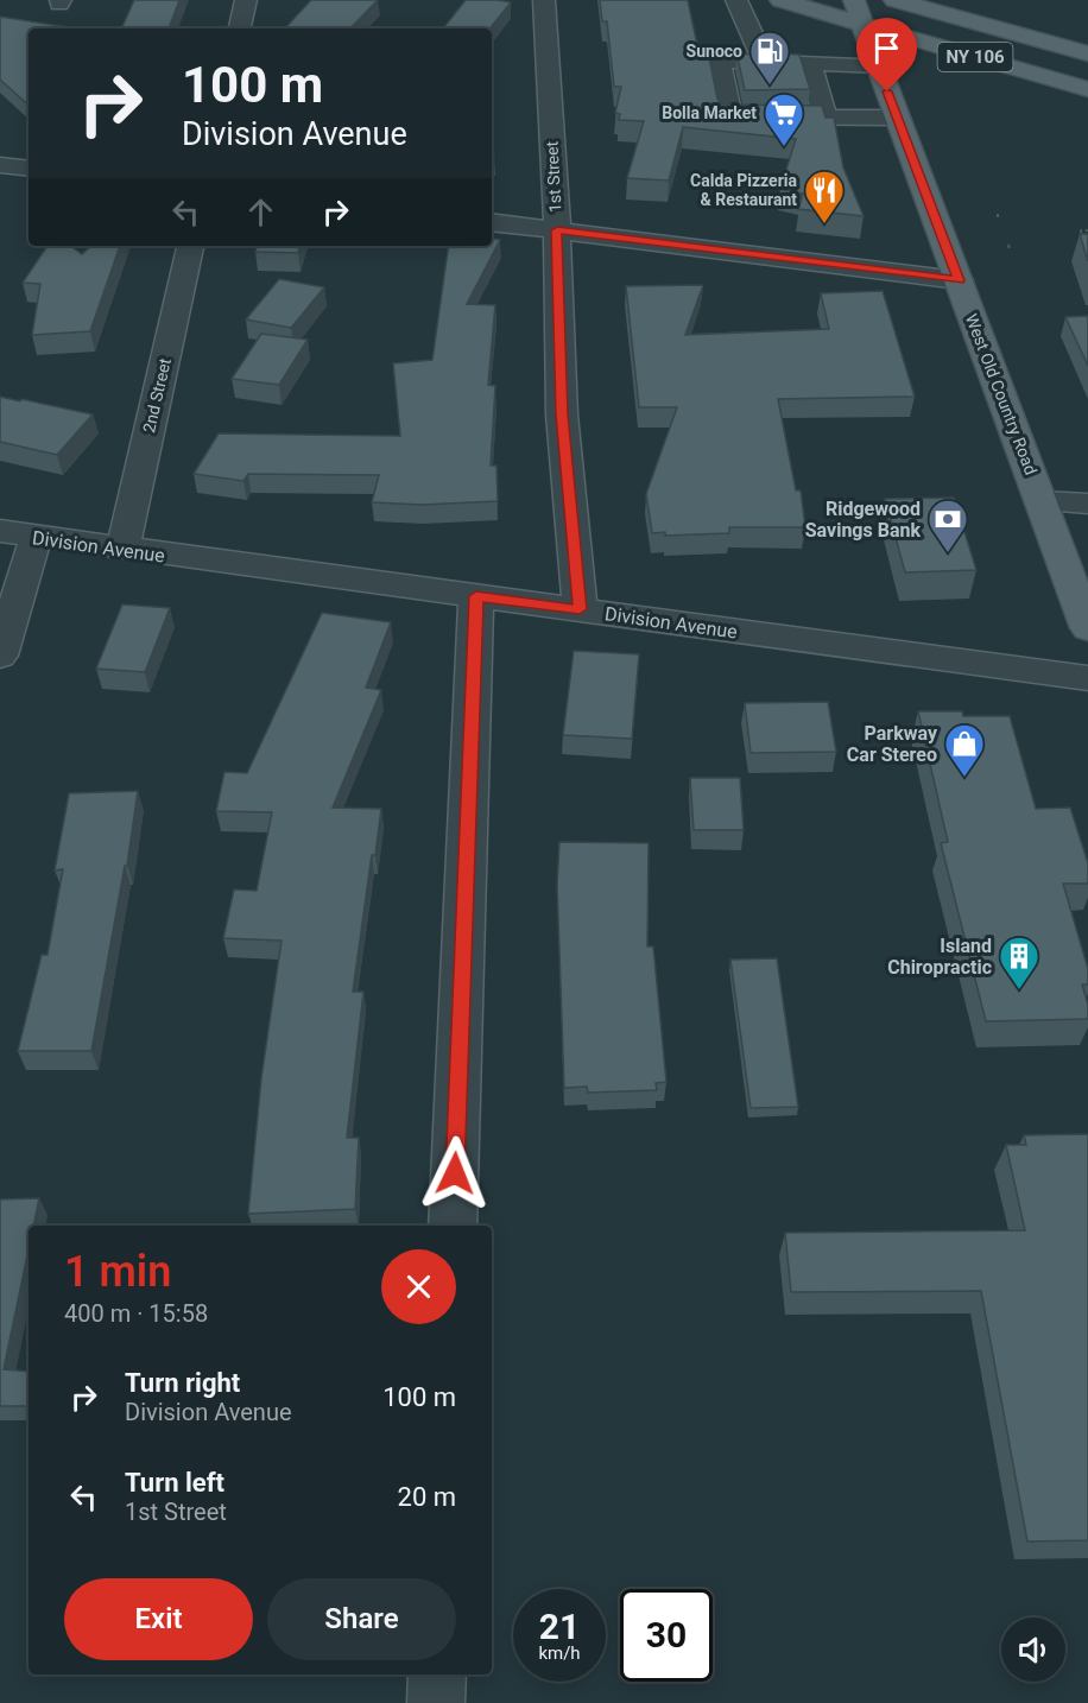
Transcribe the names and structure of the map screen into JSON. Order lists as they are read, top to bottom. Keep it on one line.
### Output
{"streets":{"main road":["NY 106","West Old Country Road"],"street":["1st Street","2nd Street","Division Avenue"]},"crossings":[["NY 106","West Old Country Road"],["1st Street","Division Avenue"],["2nd Street","Division Avenue"]],"places":{"fuel station":["Sunoco"],"supermarket":["Bolla Market"],"restaurant":["Calda Pizzeria & Restaurant"],"bank":["Ridgewood Savings Bank"],"shop":["Parkway Car Stereo"],"building":["Island Chiropractic"]},"page":{"turn":["100 m","Division Avenue"],"heading":["1 min","400 m · 15:58"],"list":[{"name":"Turn right","note":"Division Avenue","value":"100 m"},{"name":"Turn left","note":"1st Street","value":"20 m"}],"buttons":["Exit","Share"],"speed":"21 km/h","limit":"30"}}
